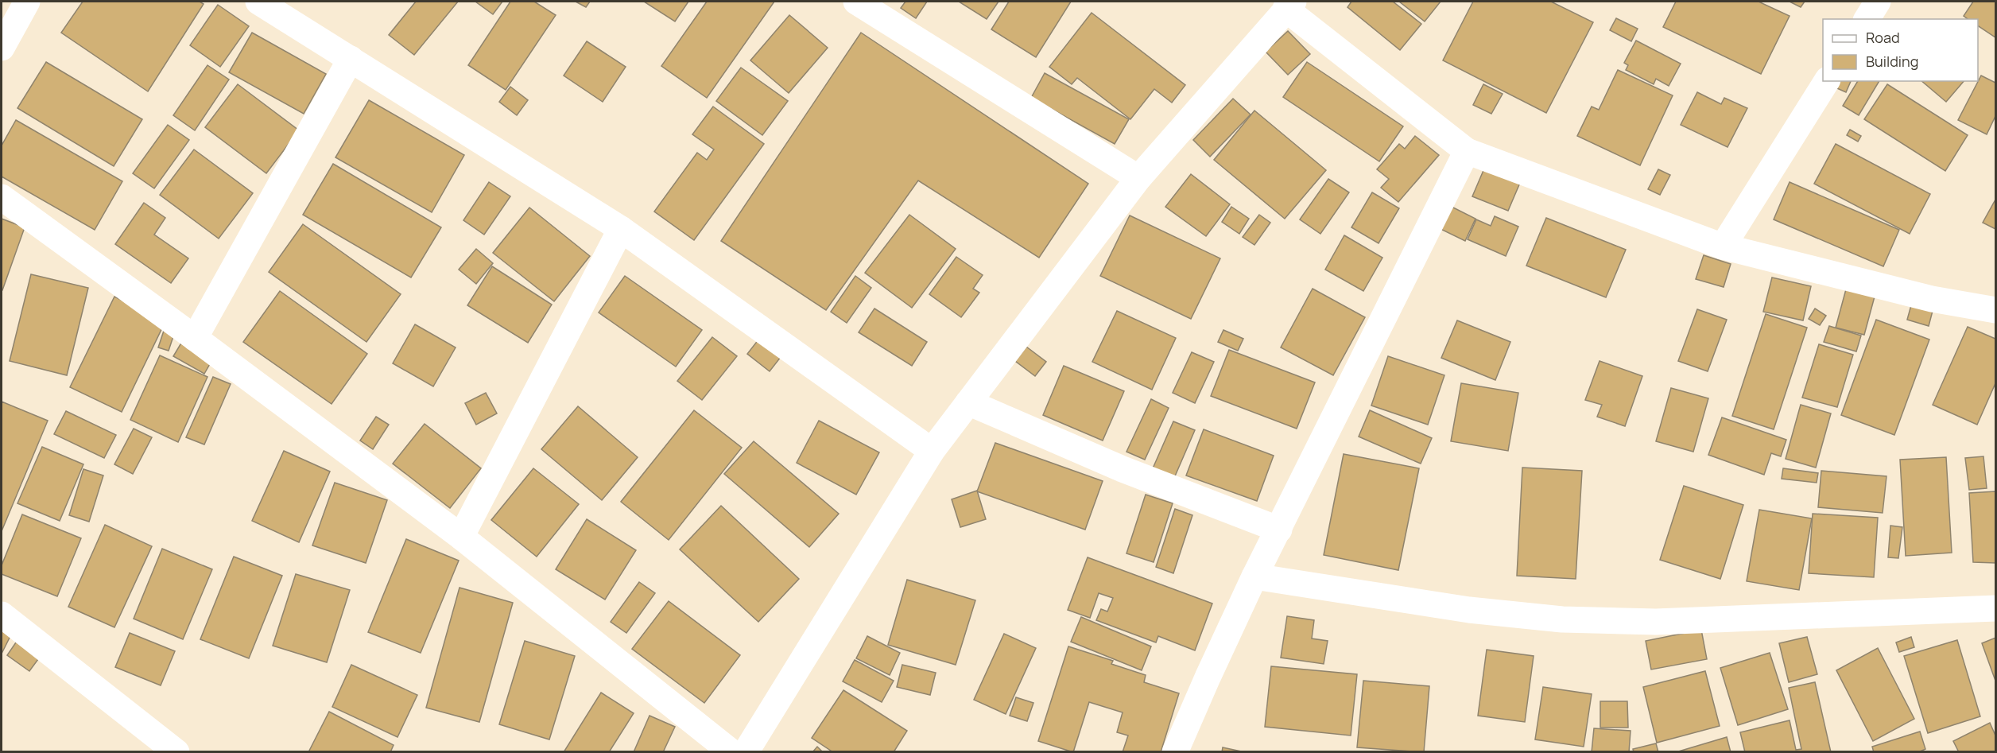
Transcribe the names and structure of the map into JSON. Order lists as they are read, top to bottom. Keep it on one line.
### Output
{"legend":["Road","Building"]}
